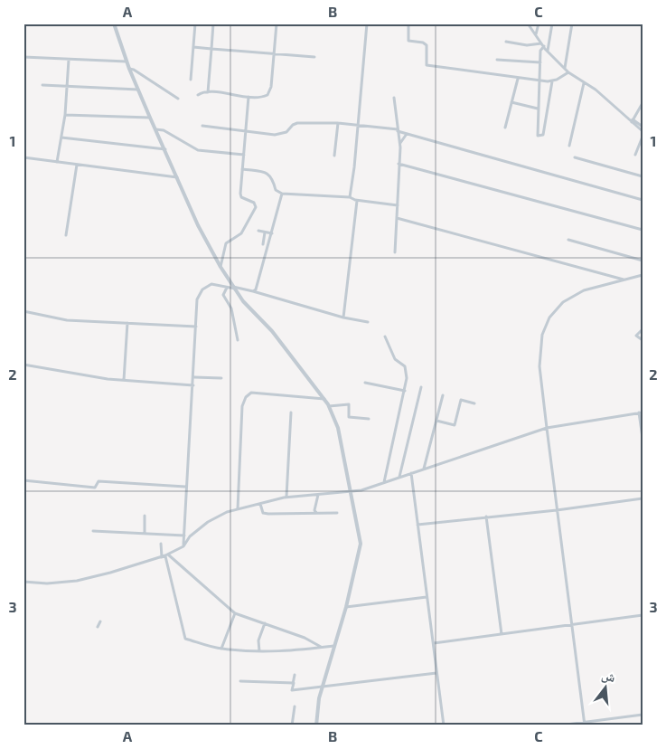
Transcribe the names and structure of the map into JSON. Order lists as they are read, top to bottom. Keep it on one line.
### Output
{"north":"top","grid":{"columns":["A","B","C"],"rows":["1","2","3"]}}
